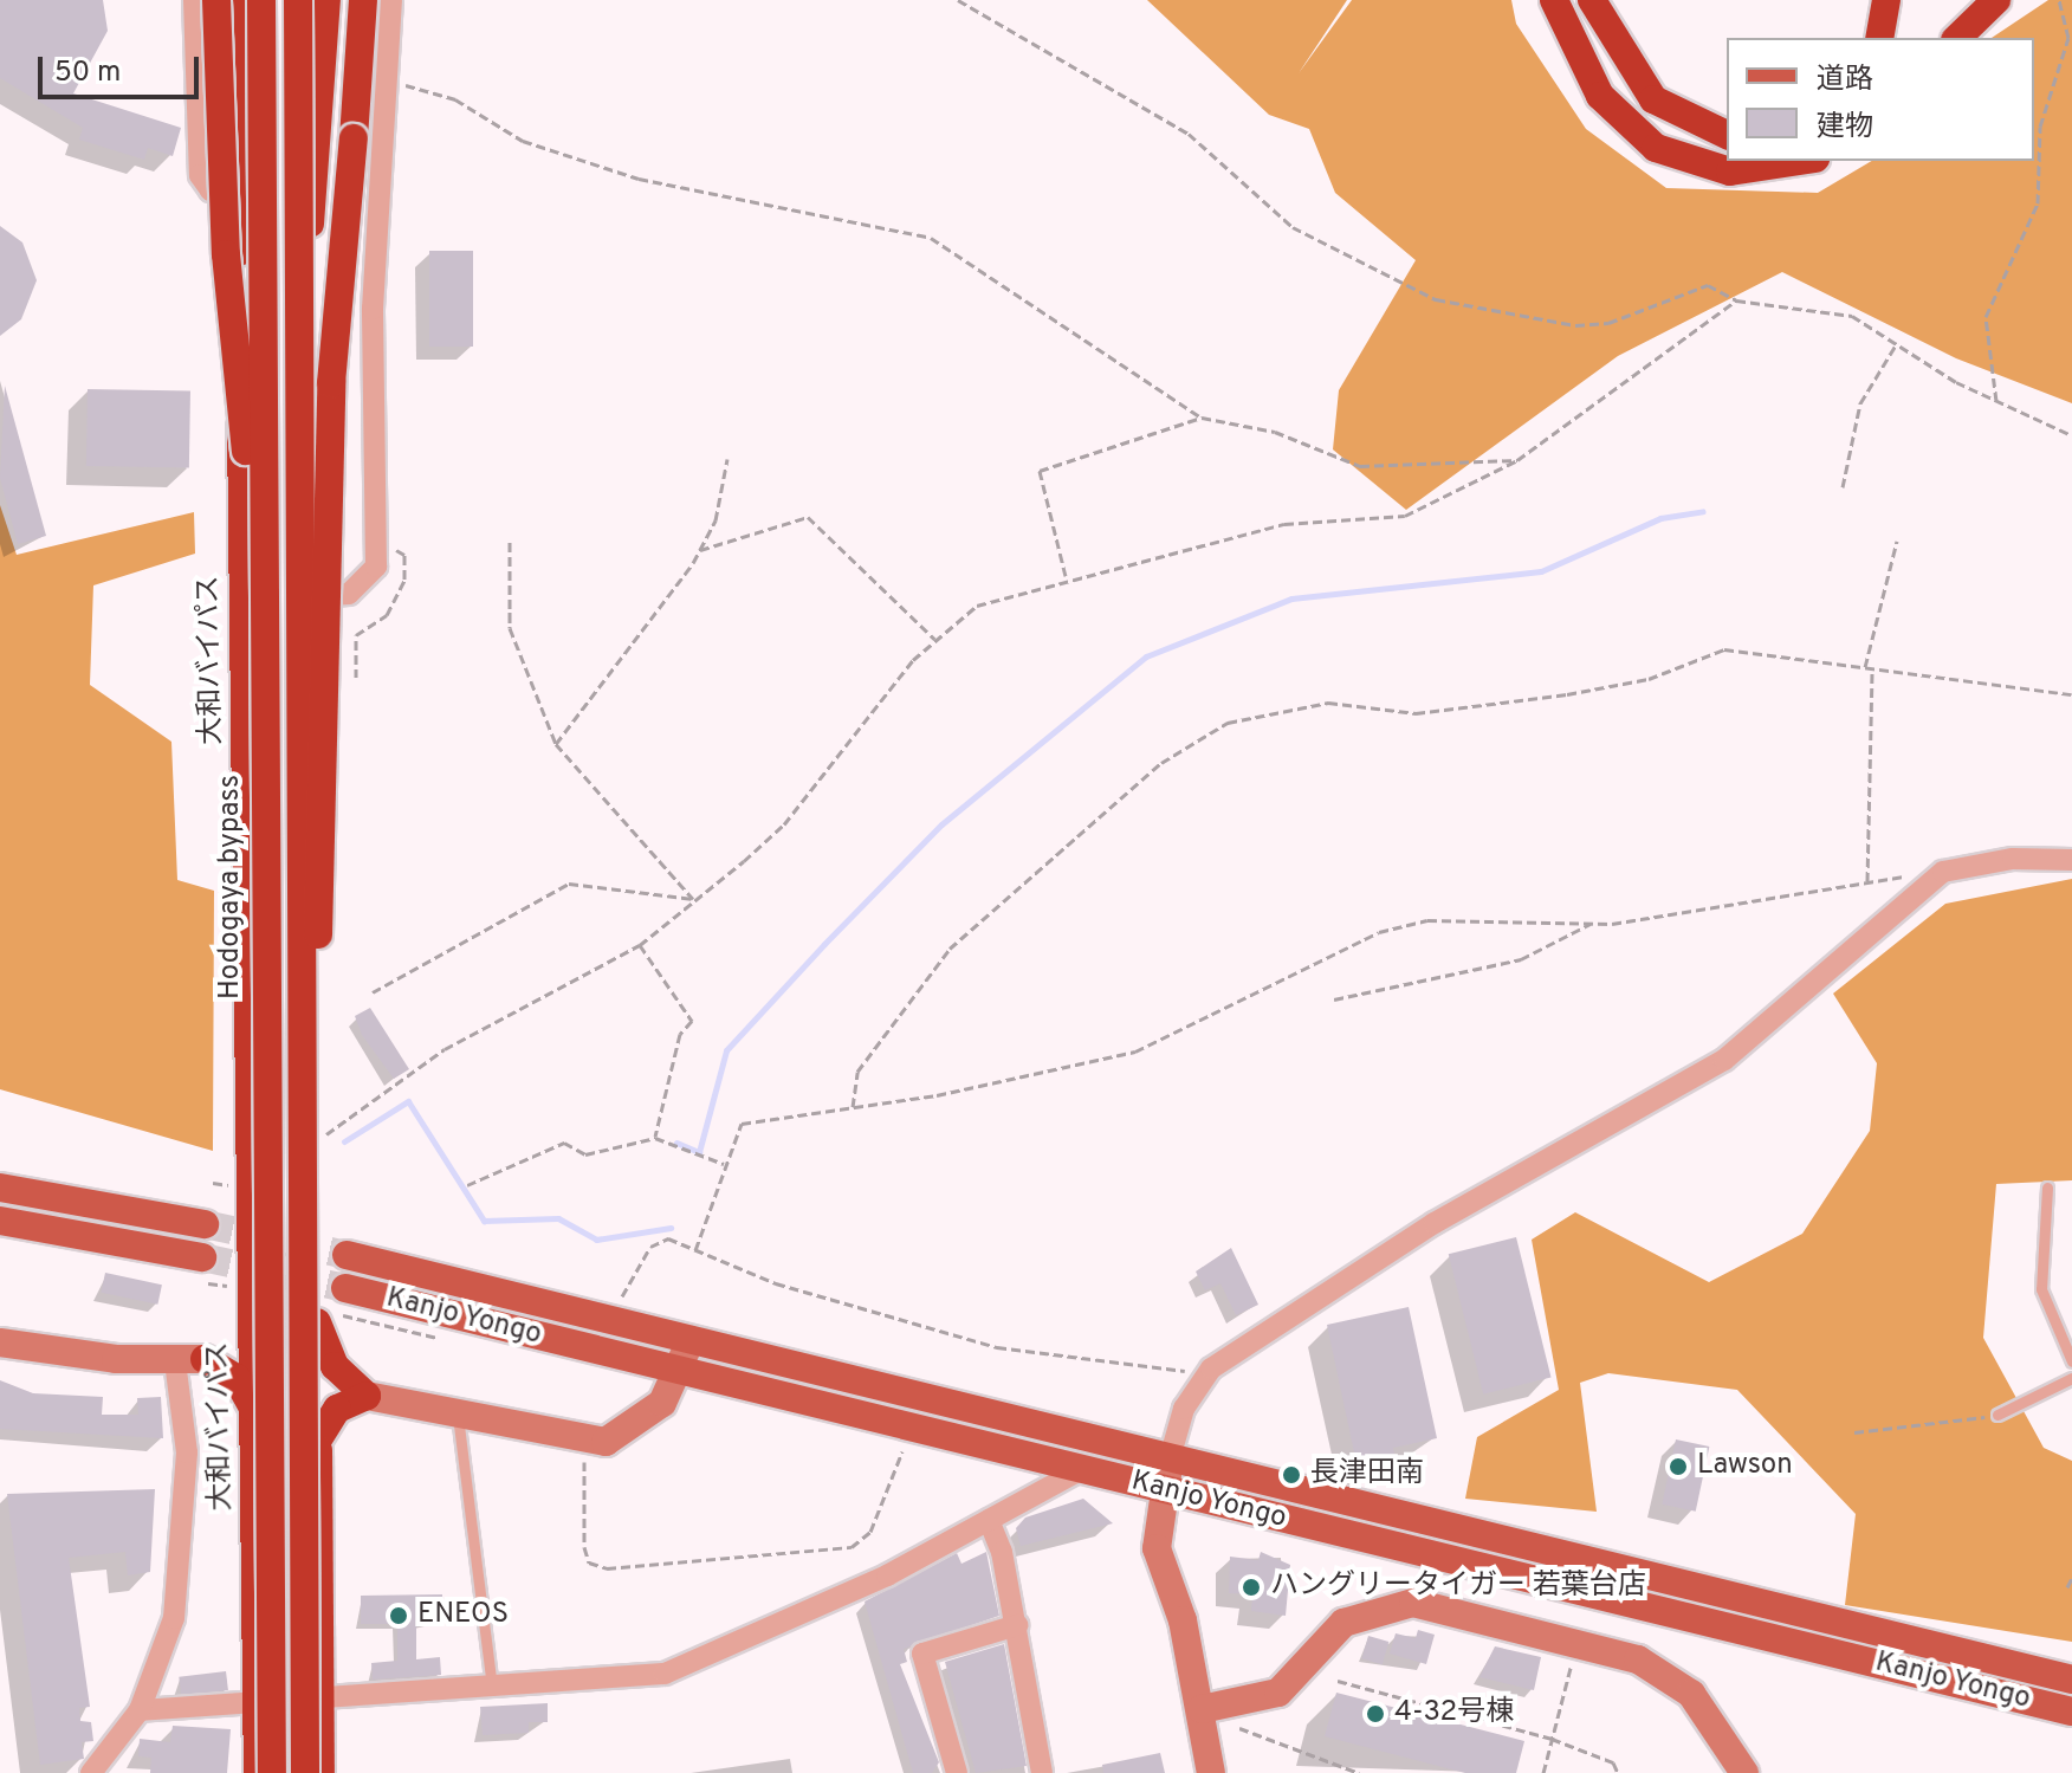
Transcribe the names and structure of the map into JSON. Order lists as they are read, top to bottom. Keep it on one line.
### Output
{"streets":{"highway":["大和バイパス","Hodogaya bypass"],"main road":["Kanjo Yongo"]},"places":["Lawson","長津田南","ハングリータイガー 若葉台店","ENEOS","4-32号棟"],"legend":["道路","建物"],"scale_bar":"50 m"}
